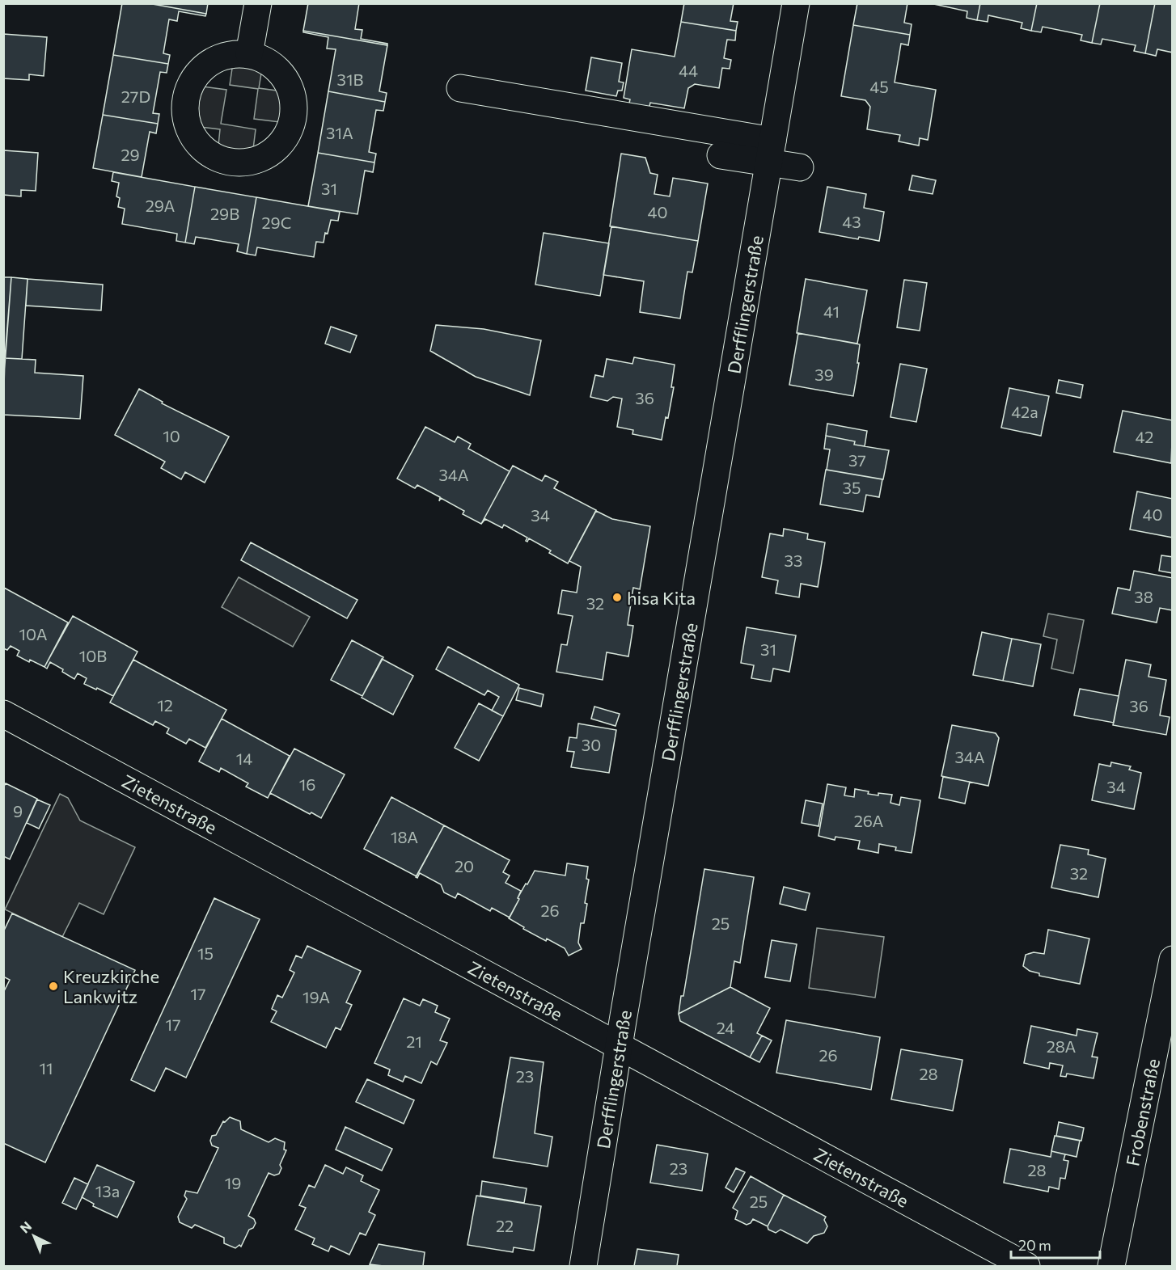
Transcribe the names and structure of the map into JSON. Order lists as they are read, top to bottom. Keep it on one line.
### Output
{"streets":{"street":["Derfflingerstraße","Zietenstraße","Frobenstraße"]},"crossings":[["Derfflingerstraße","Zietenstraße"]],"places":["hisa Kita","Kreuzkirche Lankwitz"],"house_numbers":["44","31B","45","27D","31A","29","31","29A","40","29B","43","29C","41","39","36","42a","10","42","37","34A","35","40","34","33","38","32","10A","31","10B","12","36","30","34A","14","16","34","9","26A","18A","20","32","26","25","15","17","19A","17","24","21","28A","26","11","28","23","23","28","19","13a","25","22"],"scale_bar":"20 m","north":"top left"}
